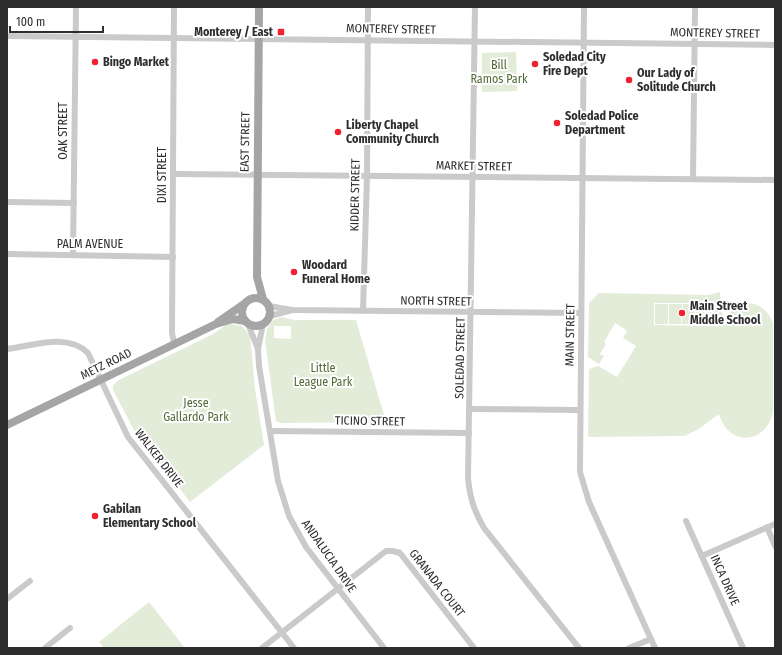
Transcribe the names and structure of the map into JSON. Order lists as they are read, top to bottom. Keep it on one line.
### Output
{"streets":{"main road":["EAST STREET","METZ ROAD"],"street":["MONTEREY STREET","OAK STREET","MARKET STREET","DIXI STREET","KIDDER STREET","PALM AVENUE","NORTH STREET","MAIN STREET","SOLEDAD STREET","TICINO STREET","WALKER DRIVE","ANDALUCIA DRIVE","INCA DRIVE","GRANADA COURT"]},"crossings":[["MONTEREY STREET","OAK STREET"],["MONTEREY STREET","EAST STREET"],["MONTEREY STREET","DIXI STREET"],["MONTEREY STREET","KIDDER STREET"],["MONTEREY STREET","MAIN STREET"],["MONTEREY STREET","SOLEDAD STREET"],["OAK STREET","PALM AVENUE"],["EAST STREET","MARKET STREET"],["EAST STREET","NORTH STREET"],["EAST STREET","METZ ROAD"],["EAST STREET","ANDALUCIA DRIVE"],["MARKET STREET","DIXI STREET"],["MARKET STREET","KIDDER STREET"],["MARKET STREET","MAIN STREET"],["MARKET STREET","SOLEDAD STREET"],["DIXI STREET","PALM AVENUE"],["DIXI STREET","METZ ROAD"],["KIDDER STREET","NORTH STREET"],["NORTH STREET","MAIN STREET"],["NORTH STREET","SOLEDAD STREET"],["NORTH STREET","METZ ROAD"],["NORTH STREET","ANDALUCIA DRIVE"],["SOLEDAD STREET","TICINO STREET"],["METZ ROAD","WALKER DRIVE"],["METZ ROAD","ANDALUCIA DRIVE"],["TICINO STREET","ANDALUCIA DRIVE"],["WALKER DRIVE","GRANADA COURT"],["ANDALUCIA DRIVE","GRANADA COURT"]],"parks":["Bill Ramos Park","Little League Park","Jesse Gallardo Park"],"places":{"transit":["Monterey / East"],"other":["Bingo Market","Soledad City Fire Dept","Our Lady of Solitude Church","Soledad Police Department","Liberty Chapel Community Church","Woodard Funeral Home","Main Street Middle School","Gabilan Elementary School"]},"scale_bar":"100 m"}
